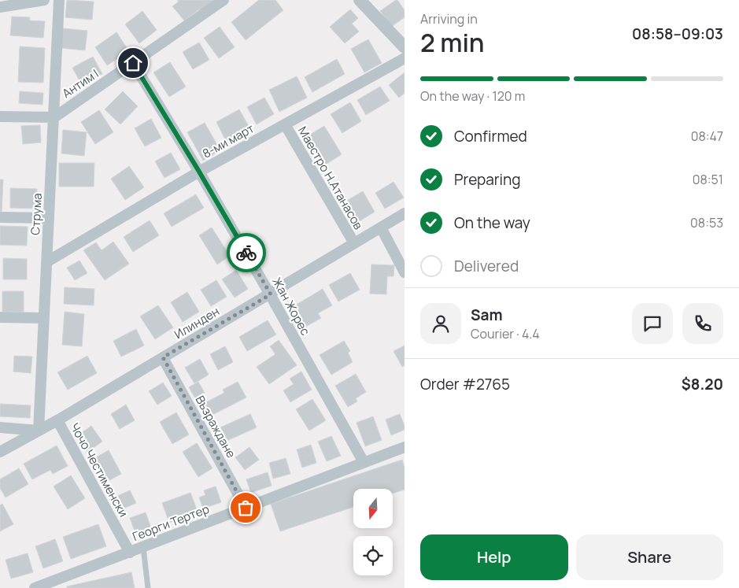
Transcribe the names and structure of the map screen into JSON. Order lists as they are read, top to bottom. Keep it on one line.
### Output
{"streets":{"street":["Антим I","8-ми март","Маестро Н.Атанасов","Струма","Жан Жорес","Илинден","Възраждане","Чочо Честименски","Георги Тертер"]},"crossings":[["Антим I","Струма"],["Антим I","Жан Жорес"],["8-ми март","Маестро Н.Атанасов"],["8-ми март","Струма"],["8-ми март","Жан Жорес"],["Маестро Н.Атанасов","Илинден"],["Струма","Илинден"],["Жан Жорес","Илинден"],["Жан Жорес","Георги Тертер"],["Илинден","Възраждане"],["Илинден","Чочо Честименски"],["Възраждане","Георги Тертер"],["Чочо Честименски","Георги Тертер"]],"north":"bottom","page":{"heading":["2 min","Arriving in","08:58–09:03"],"panel":["Sam","Courier · 4.4","Order #2765","$8.20"],"bar":"On the way · 120 m","list":[["Confirmed","08:47"],["Preparing","08:51"],["On the way","08:53"],"Delivered"],"buttons":["Help","Share"]}}
